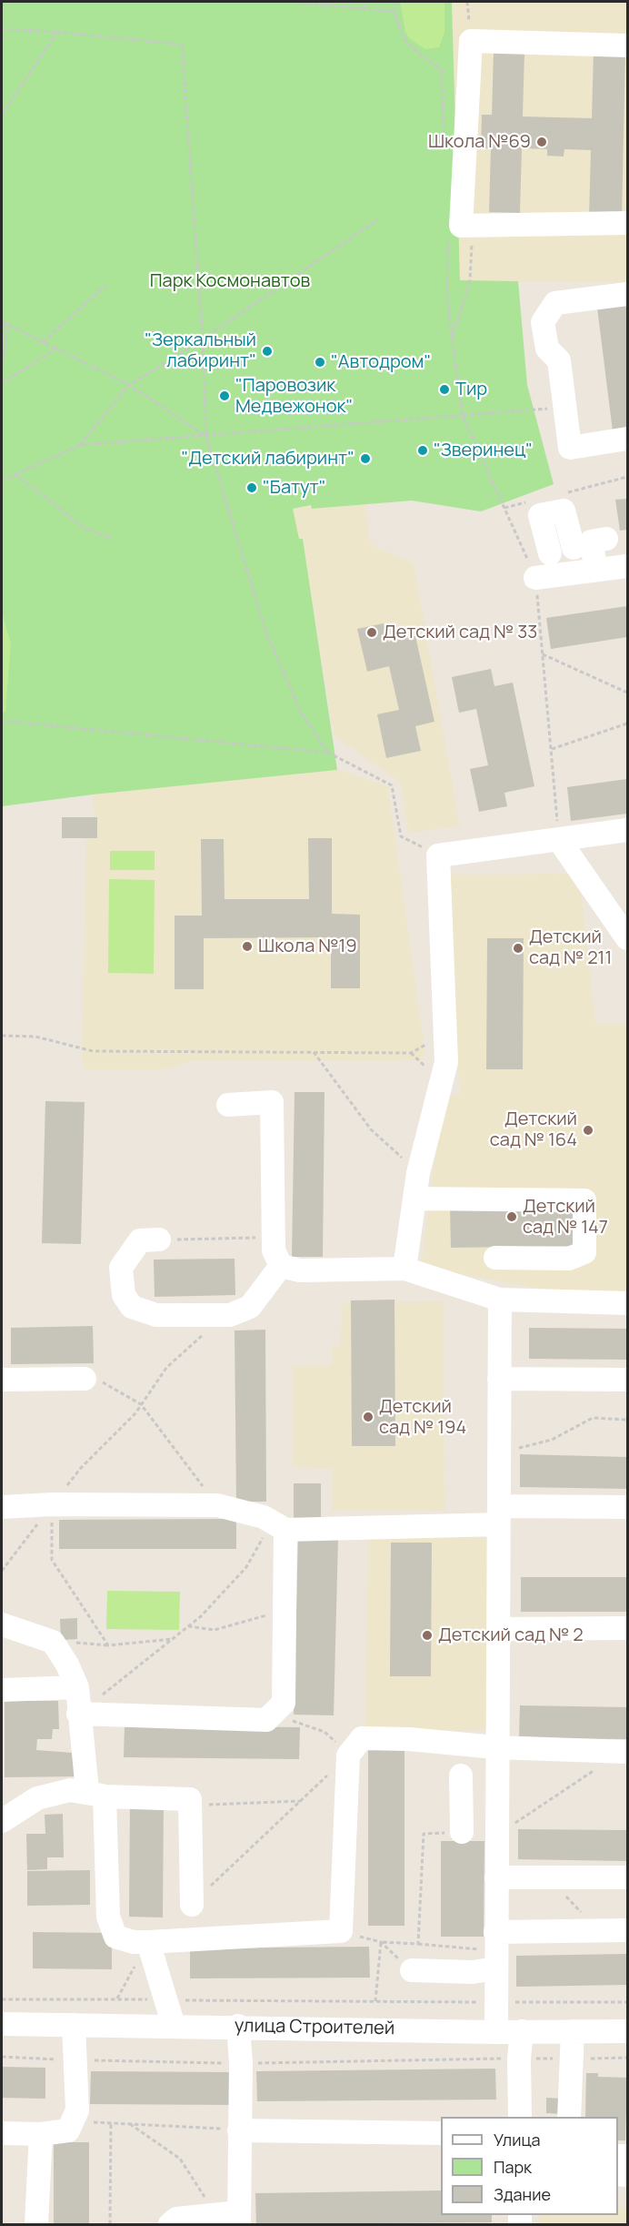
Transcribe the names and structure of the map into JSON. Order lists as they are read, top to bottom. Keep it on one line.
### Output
{"streets":{"street":["улица Строителей"]},"parks":["Парк Космонавтов"],"places":["Школа №69","\"Зеркальный лабиринт\"","\"Автодром\"","Тир","\"Паровозик Медвежонок\"","\"Зверинец\"","\"Детский лабиринт\"","\"Батут\"","Детский сад № 33","Школа №19","Детский сад № 211","Детский сад № 164","Детский сад № 147","Детский сад № 194","Детский сад № 2"],"legend":["Улица","Парк","Здание"]}
